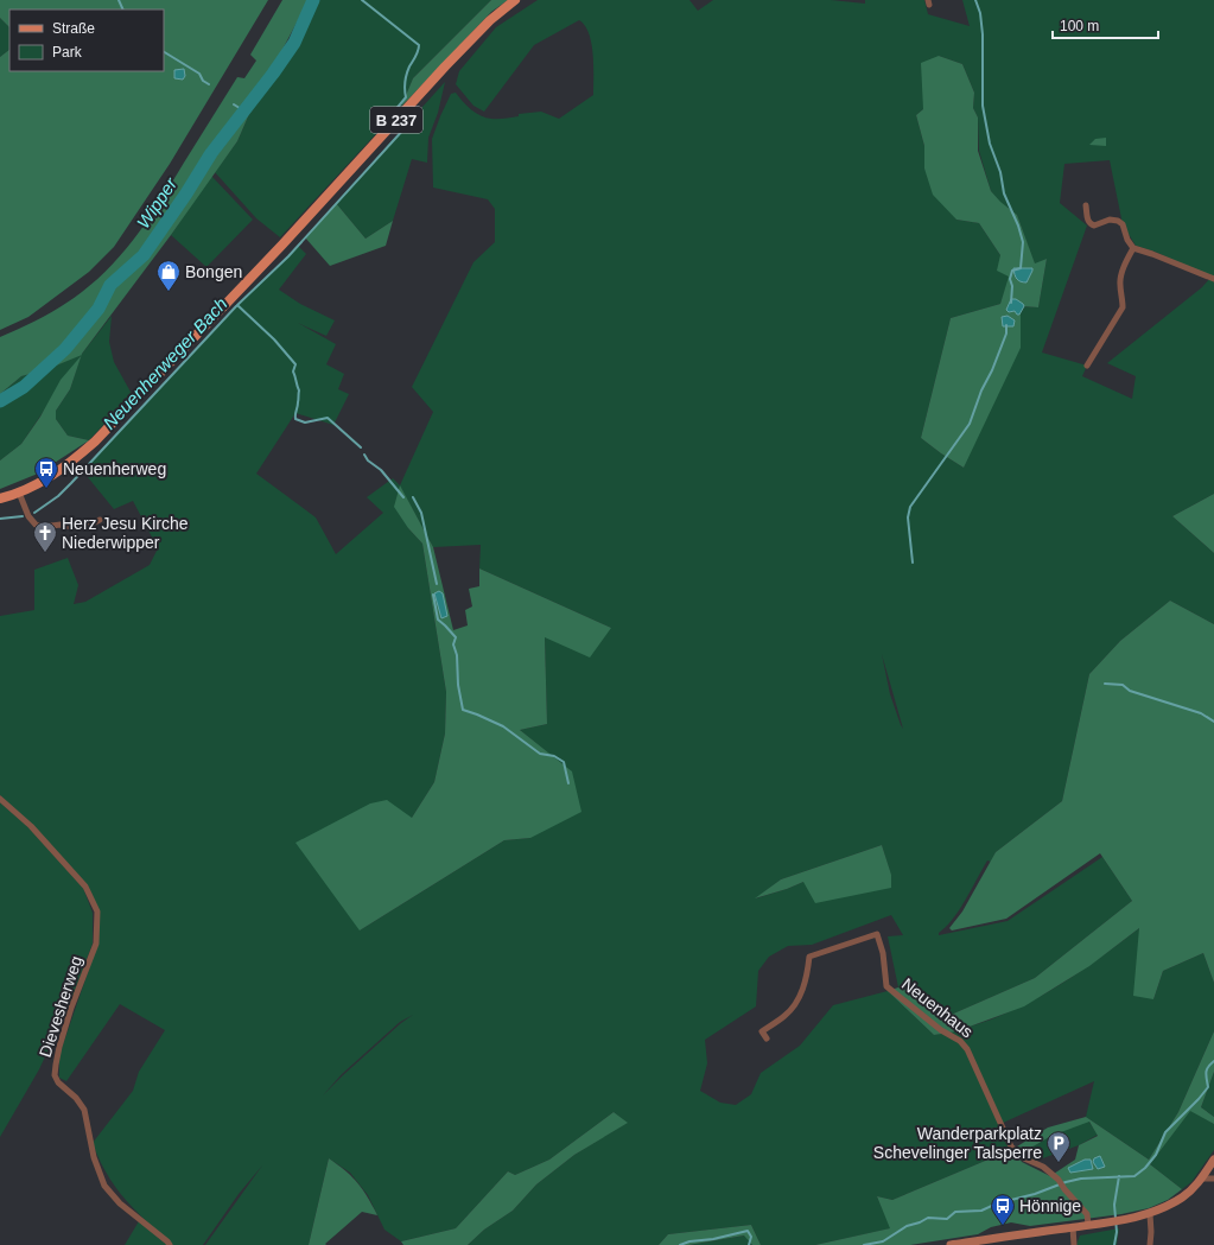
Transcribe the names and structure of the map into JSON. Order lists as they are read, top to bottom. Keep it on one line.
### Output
{"streets":{"main road":["B 237"],"street":["Dievesherweg","Neuenhaus"]},"water":["Wipper","Neuenherweger Bach"],"places":{"shop":["Bongen"],"bus stop":["Neuenherweg","Hönnige"],"church":["Herz Jesu Kirche Niederwipper"],"parking":["Wanderparkplatz Schevelinger Talsperre"]},"legend":["Straße","Park"],"scale_bar":"100 m"}
